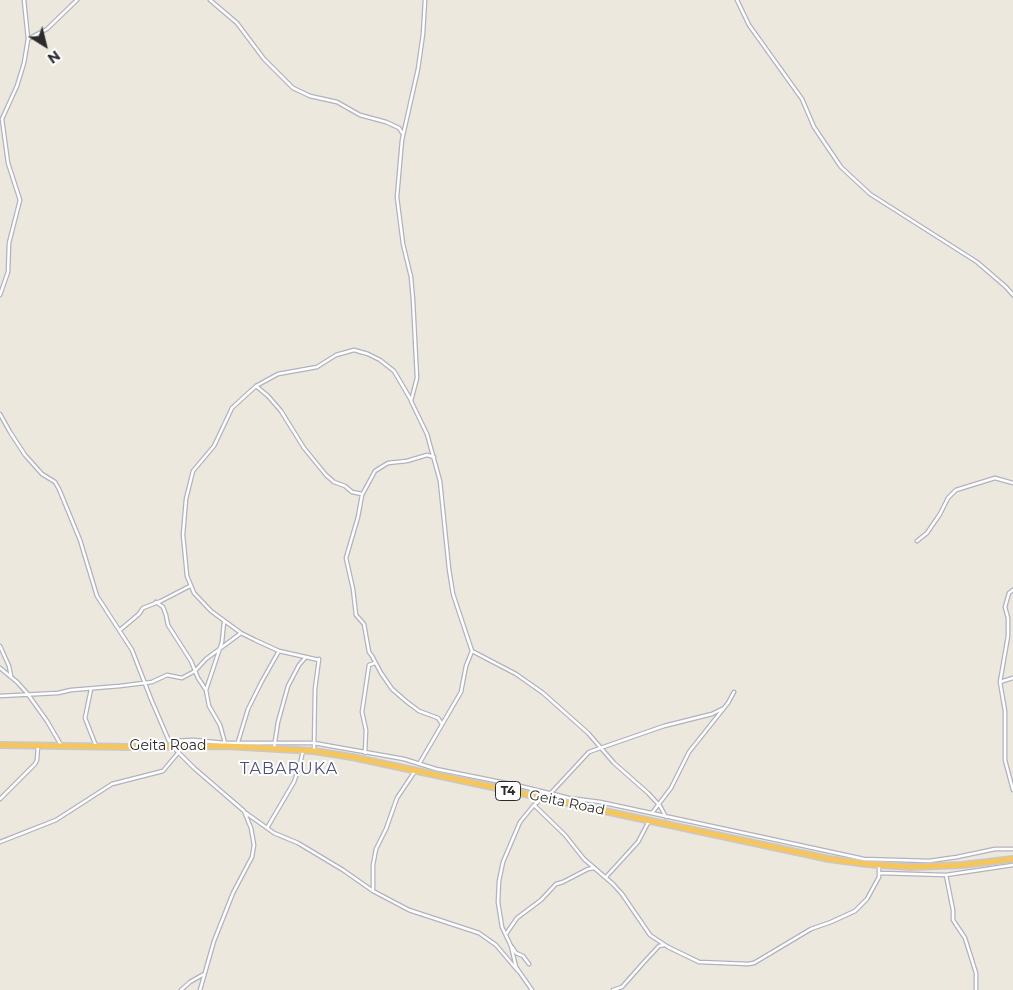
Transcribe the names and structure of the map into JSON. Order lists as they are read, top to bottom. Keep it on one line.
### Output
{"streets":{"highway":["Geita Road","T4"]},"districts":["TABARUKA"],"north":"bottom right"}
